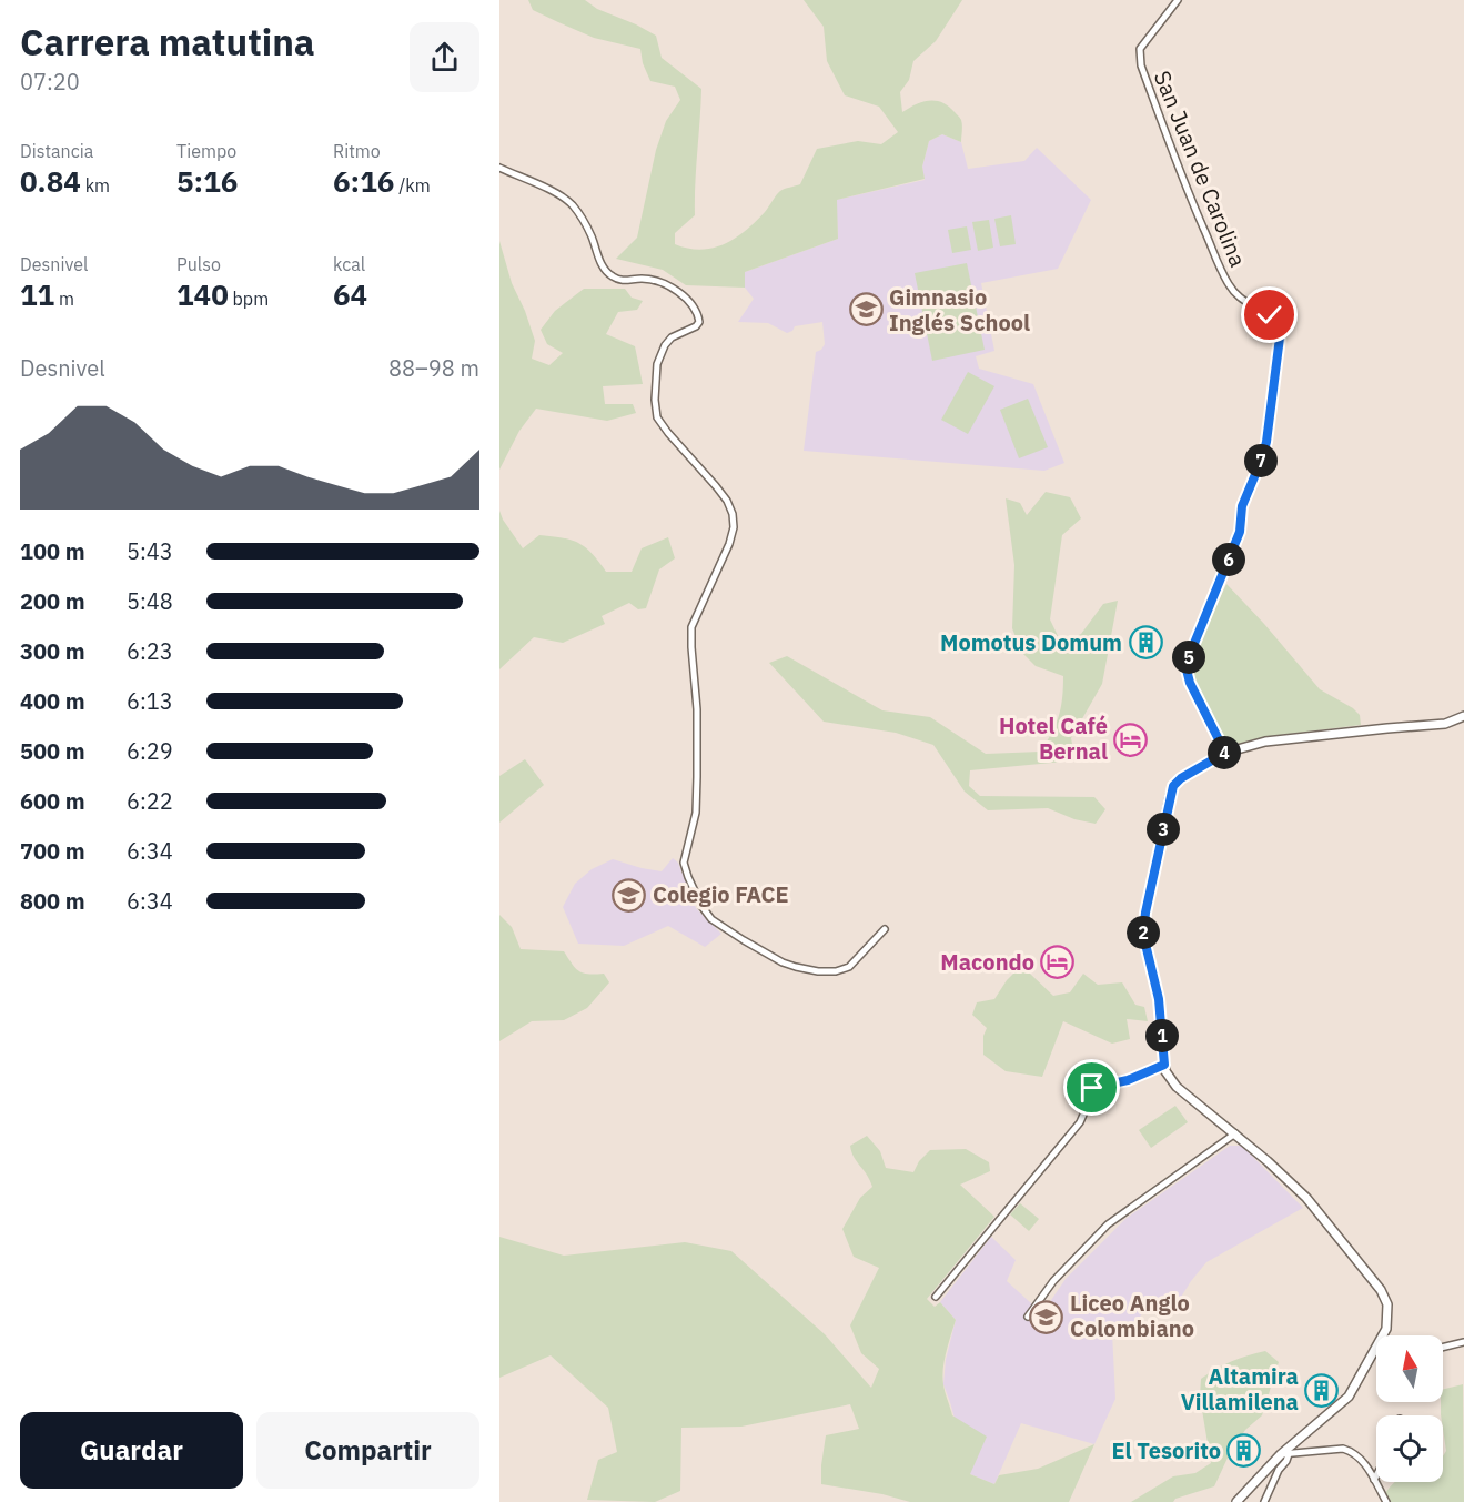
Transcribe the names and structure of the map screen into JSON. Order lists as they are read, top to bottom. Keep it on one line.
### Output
{"streets":{"street":["San Juan de Carolina"]},"places":{"school or university":["Gimnasio Inglés School","Colegio FACE","Liceo Anglo Colombiano"],"building":["Momotus Domum","Altamira Villamilena","El Tesorito"],"hotel":["Hotel Café Bernal","Macondo"]},"north":"top","page":{"heading":["Carrera matutina","07:20"],"stats":[["Distancia","0.84 km"],["Tiempo","5:16"],["Ritmo","6:16 /km"],["Desnivel","11 m"],["Pulso","140 bpm"],["kcal","64"]],"chart":["Desnivel","88–98 m"],"pins":["7","6","5","4","3","2","1"],"list":[{"name":"100 m","note":"5:43"},{"name":"200 m","note":"5:48"},{"name":"300 m","note":"6:23"},{"name":"400 m","note":"6:13"},{"name":"500 m","note":"6:29"},{"name":"600 m","note":"6:22"},{"name":"700 m","note":"6:34"},{"name":"800 m","note":"6:34"}],"buttons":["Guardar","Compartir"]}}
